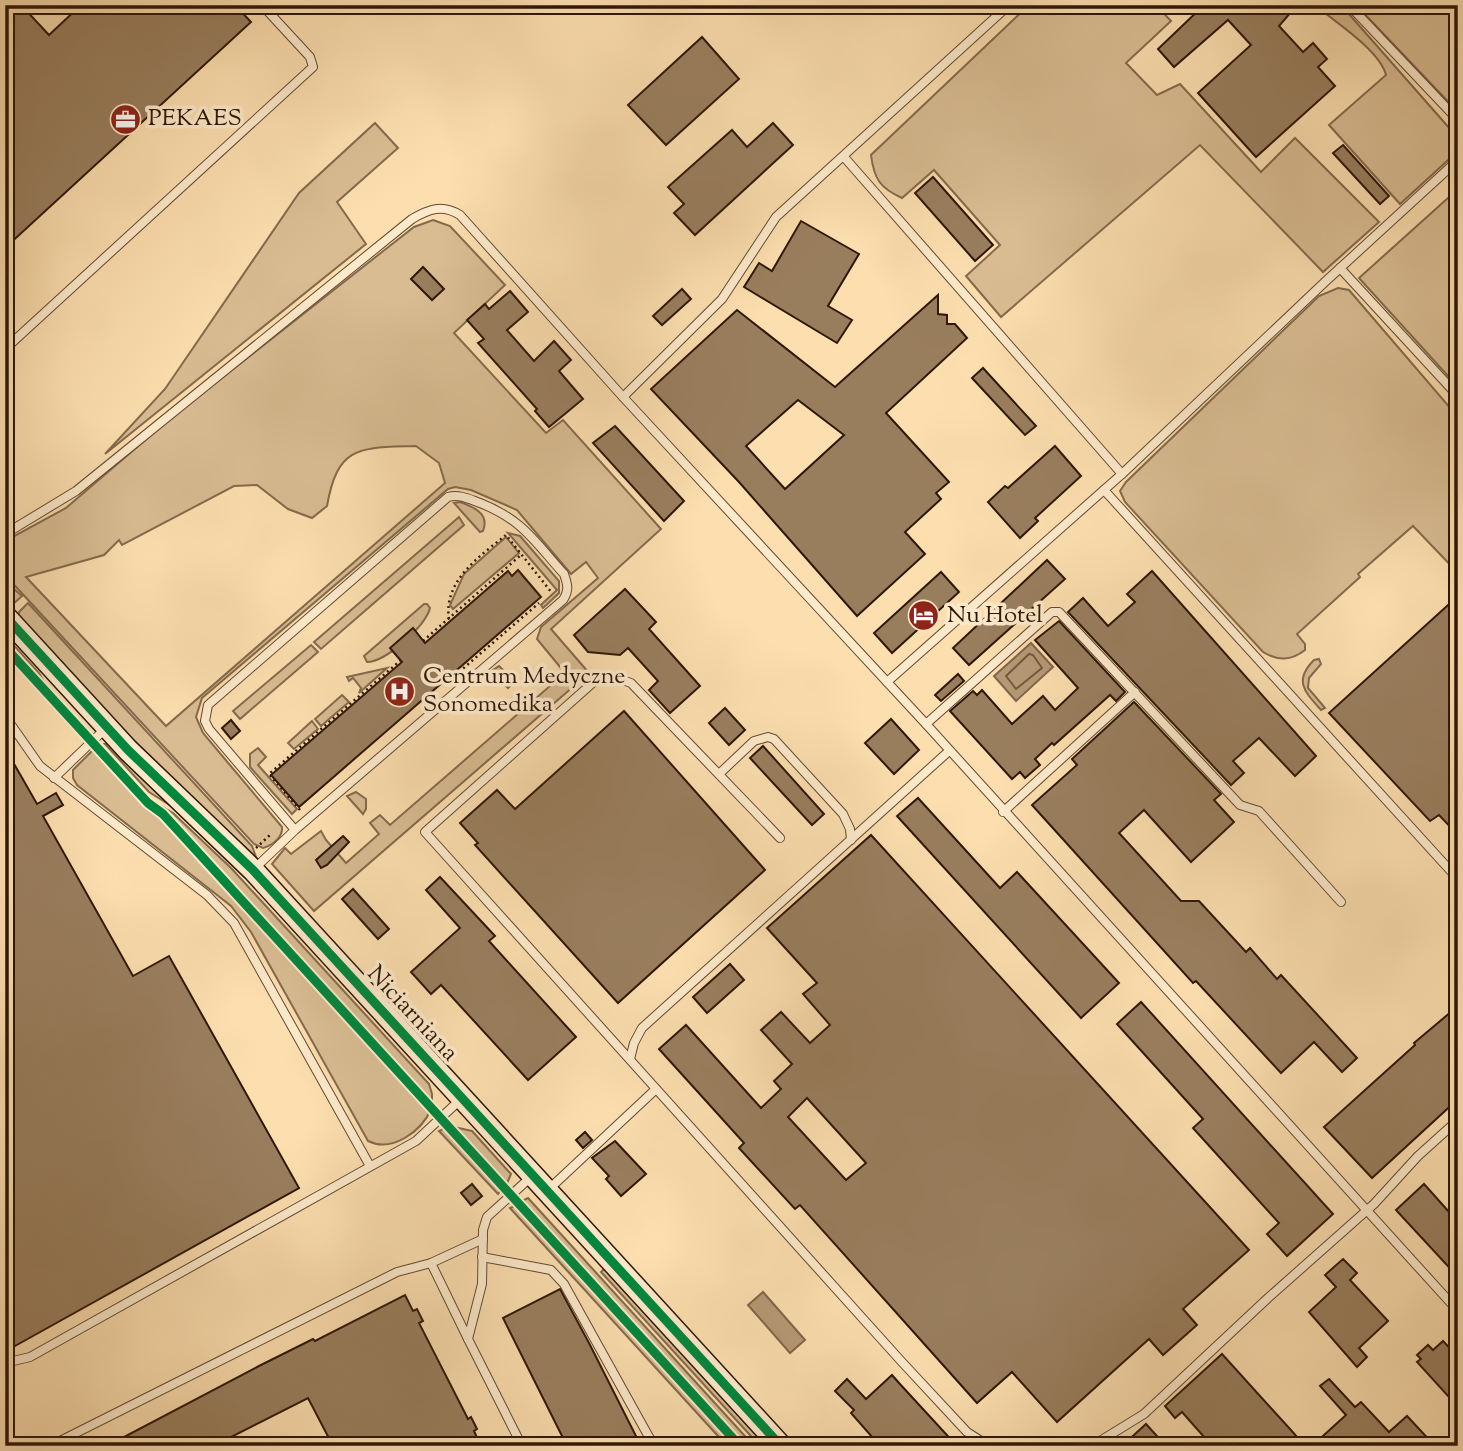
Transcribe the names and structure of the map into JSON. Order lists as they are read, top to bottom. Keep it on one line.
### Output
{"streets":{"street":["Niciarniana"]},"places":{"office":["PEKAES"],"hotel":["Nu Hotel"],"hospital":["Centrum Medyczne Sonomedika"]}}
